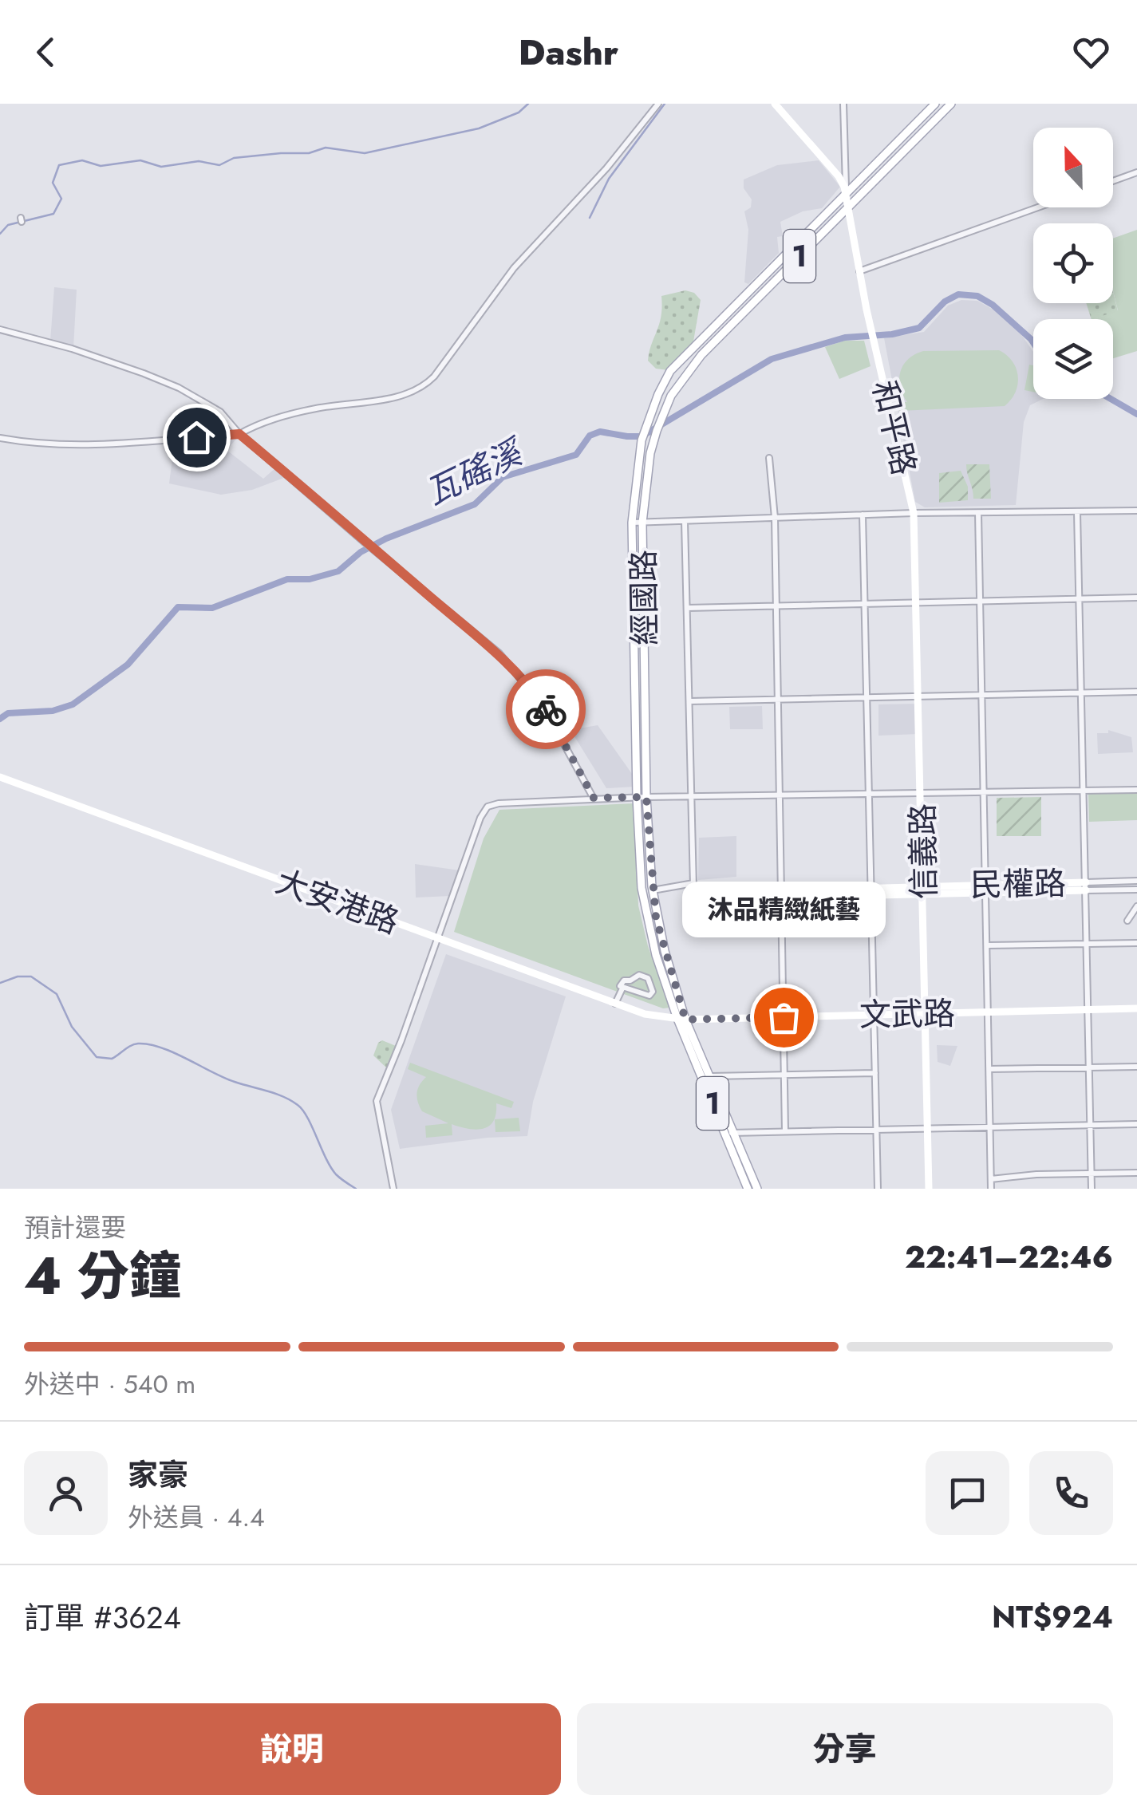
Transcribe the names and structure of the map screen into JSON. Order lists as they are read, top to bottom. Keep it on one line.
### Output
{"streets":{"main road":["1","和平路","經國路","信義路","民權路","大安港路","文武路"]},"crossings":[["和平路","信義路"],["經國路","大安港路"],["經國路","文武路"],["信義路","民權路"],["信義路","文武路"],["大安港路","文武路"]],"water":["瓦磘溪"],"places":["沐品精緻紙藝"],"north":"top","page":{"header":"Dashr","bubble":"沐品精緻紙藝","heading":["4 分鐘","預計還要","22:41–22:46"],"panel":["家豪","外送員 · 4.4","訂單 #3624","NT$924"],"bar":"外送中 · 540 m","buttons":["說明","分享"]}}
